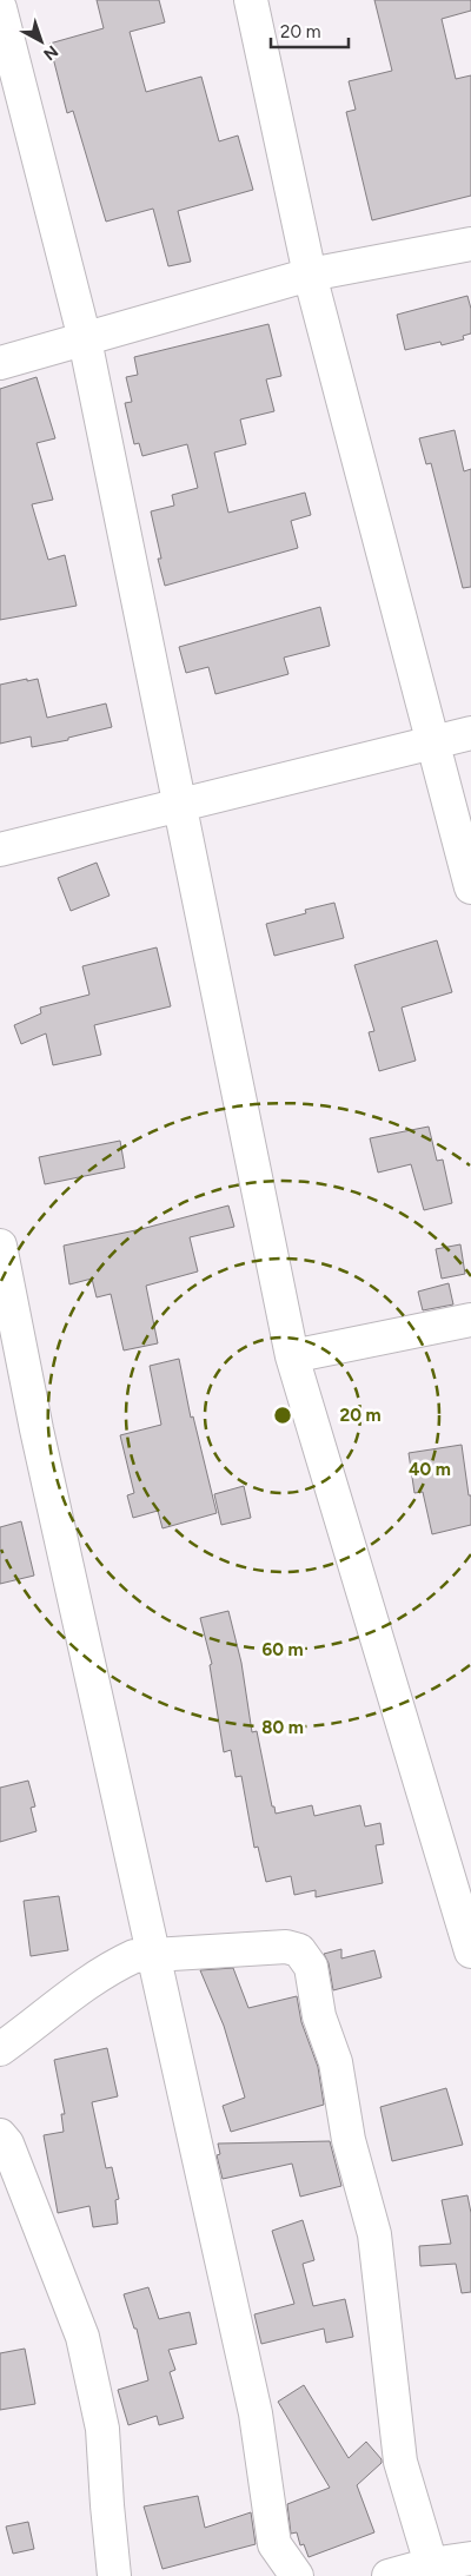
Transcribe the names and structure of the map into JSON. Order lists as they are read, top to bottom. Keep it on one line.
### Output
{"scale_bar":"20 m","north":"bottom right","rings":["20 m","40 m","60 m","80 m"]}
